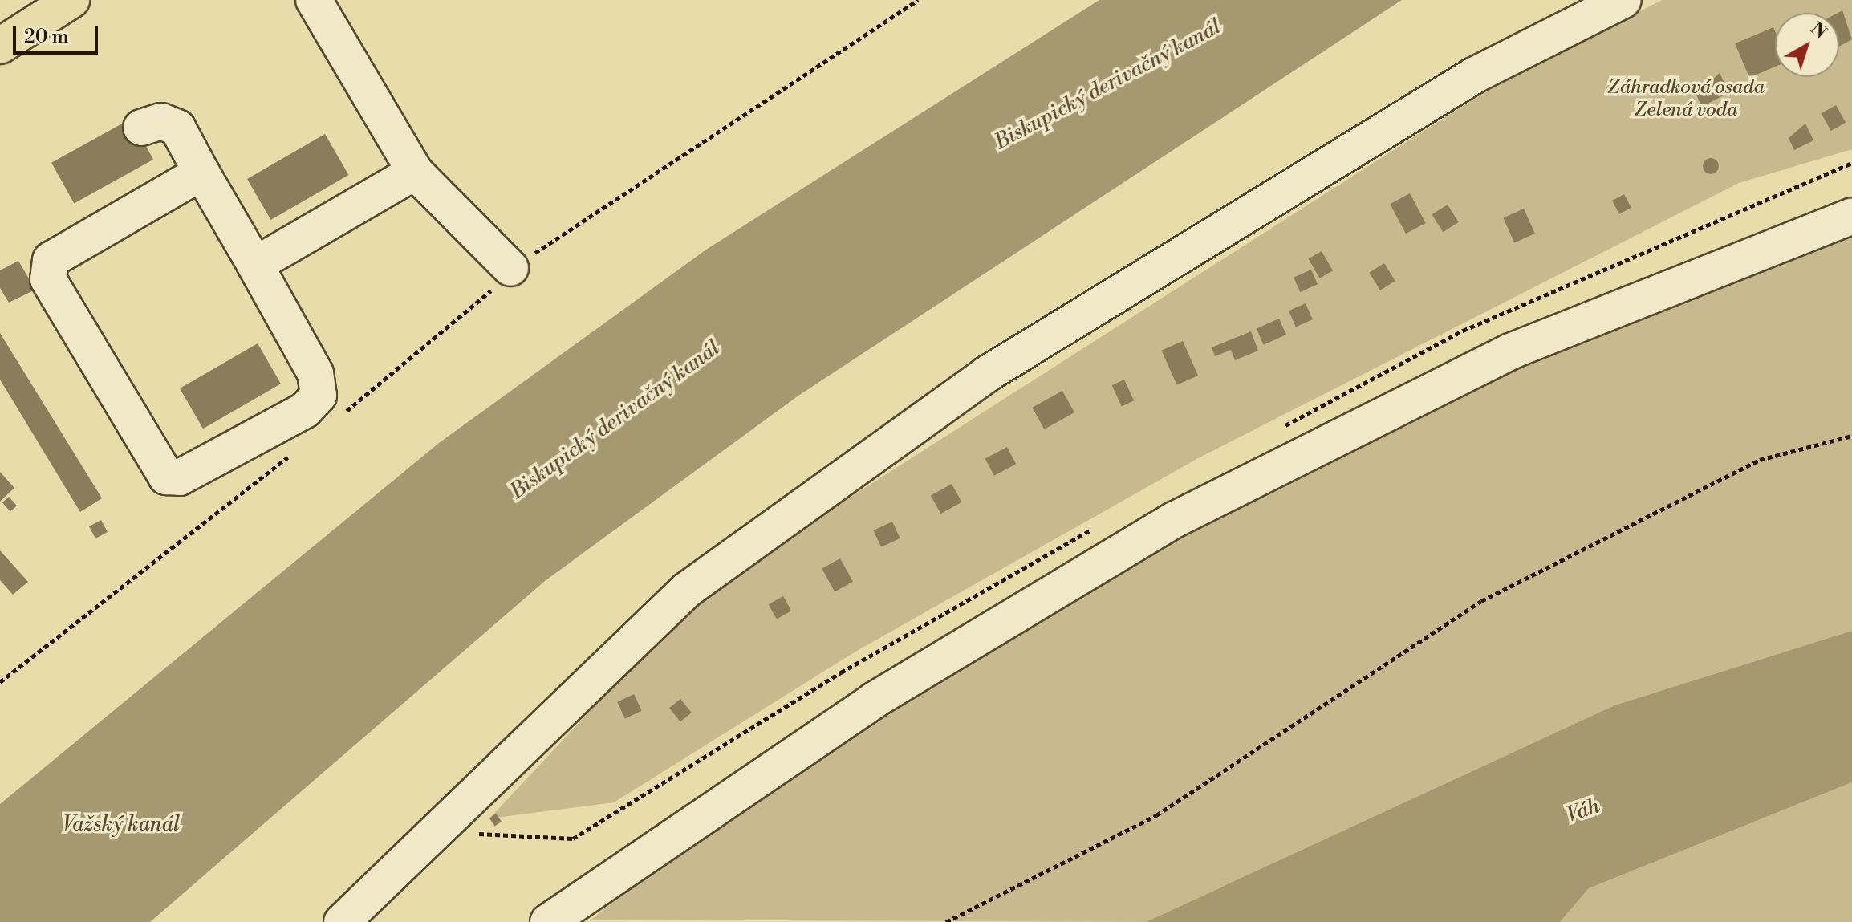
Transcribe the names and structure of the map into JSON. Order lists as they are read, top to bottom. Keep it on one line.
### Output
{"water":["Biskupický derivačný kanál","Váh","Važský kanál"],"parks":["Záhradková osada Zelená voda"],"scale_bar":"20 m","north":"top right"}
